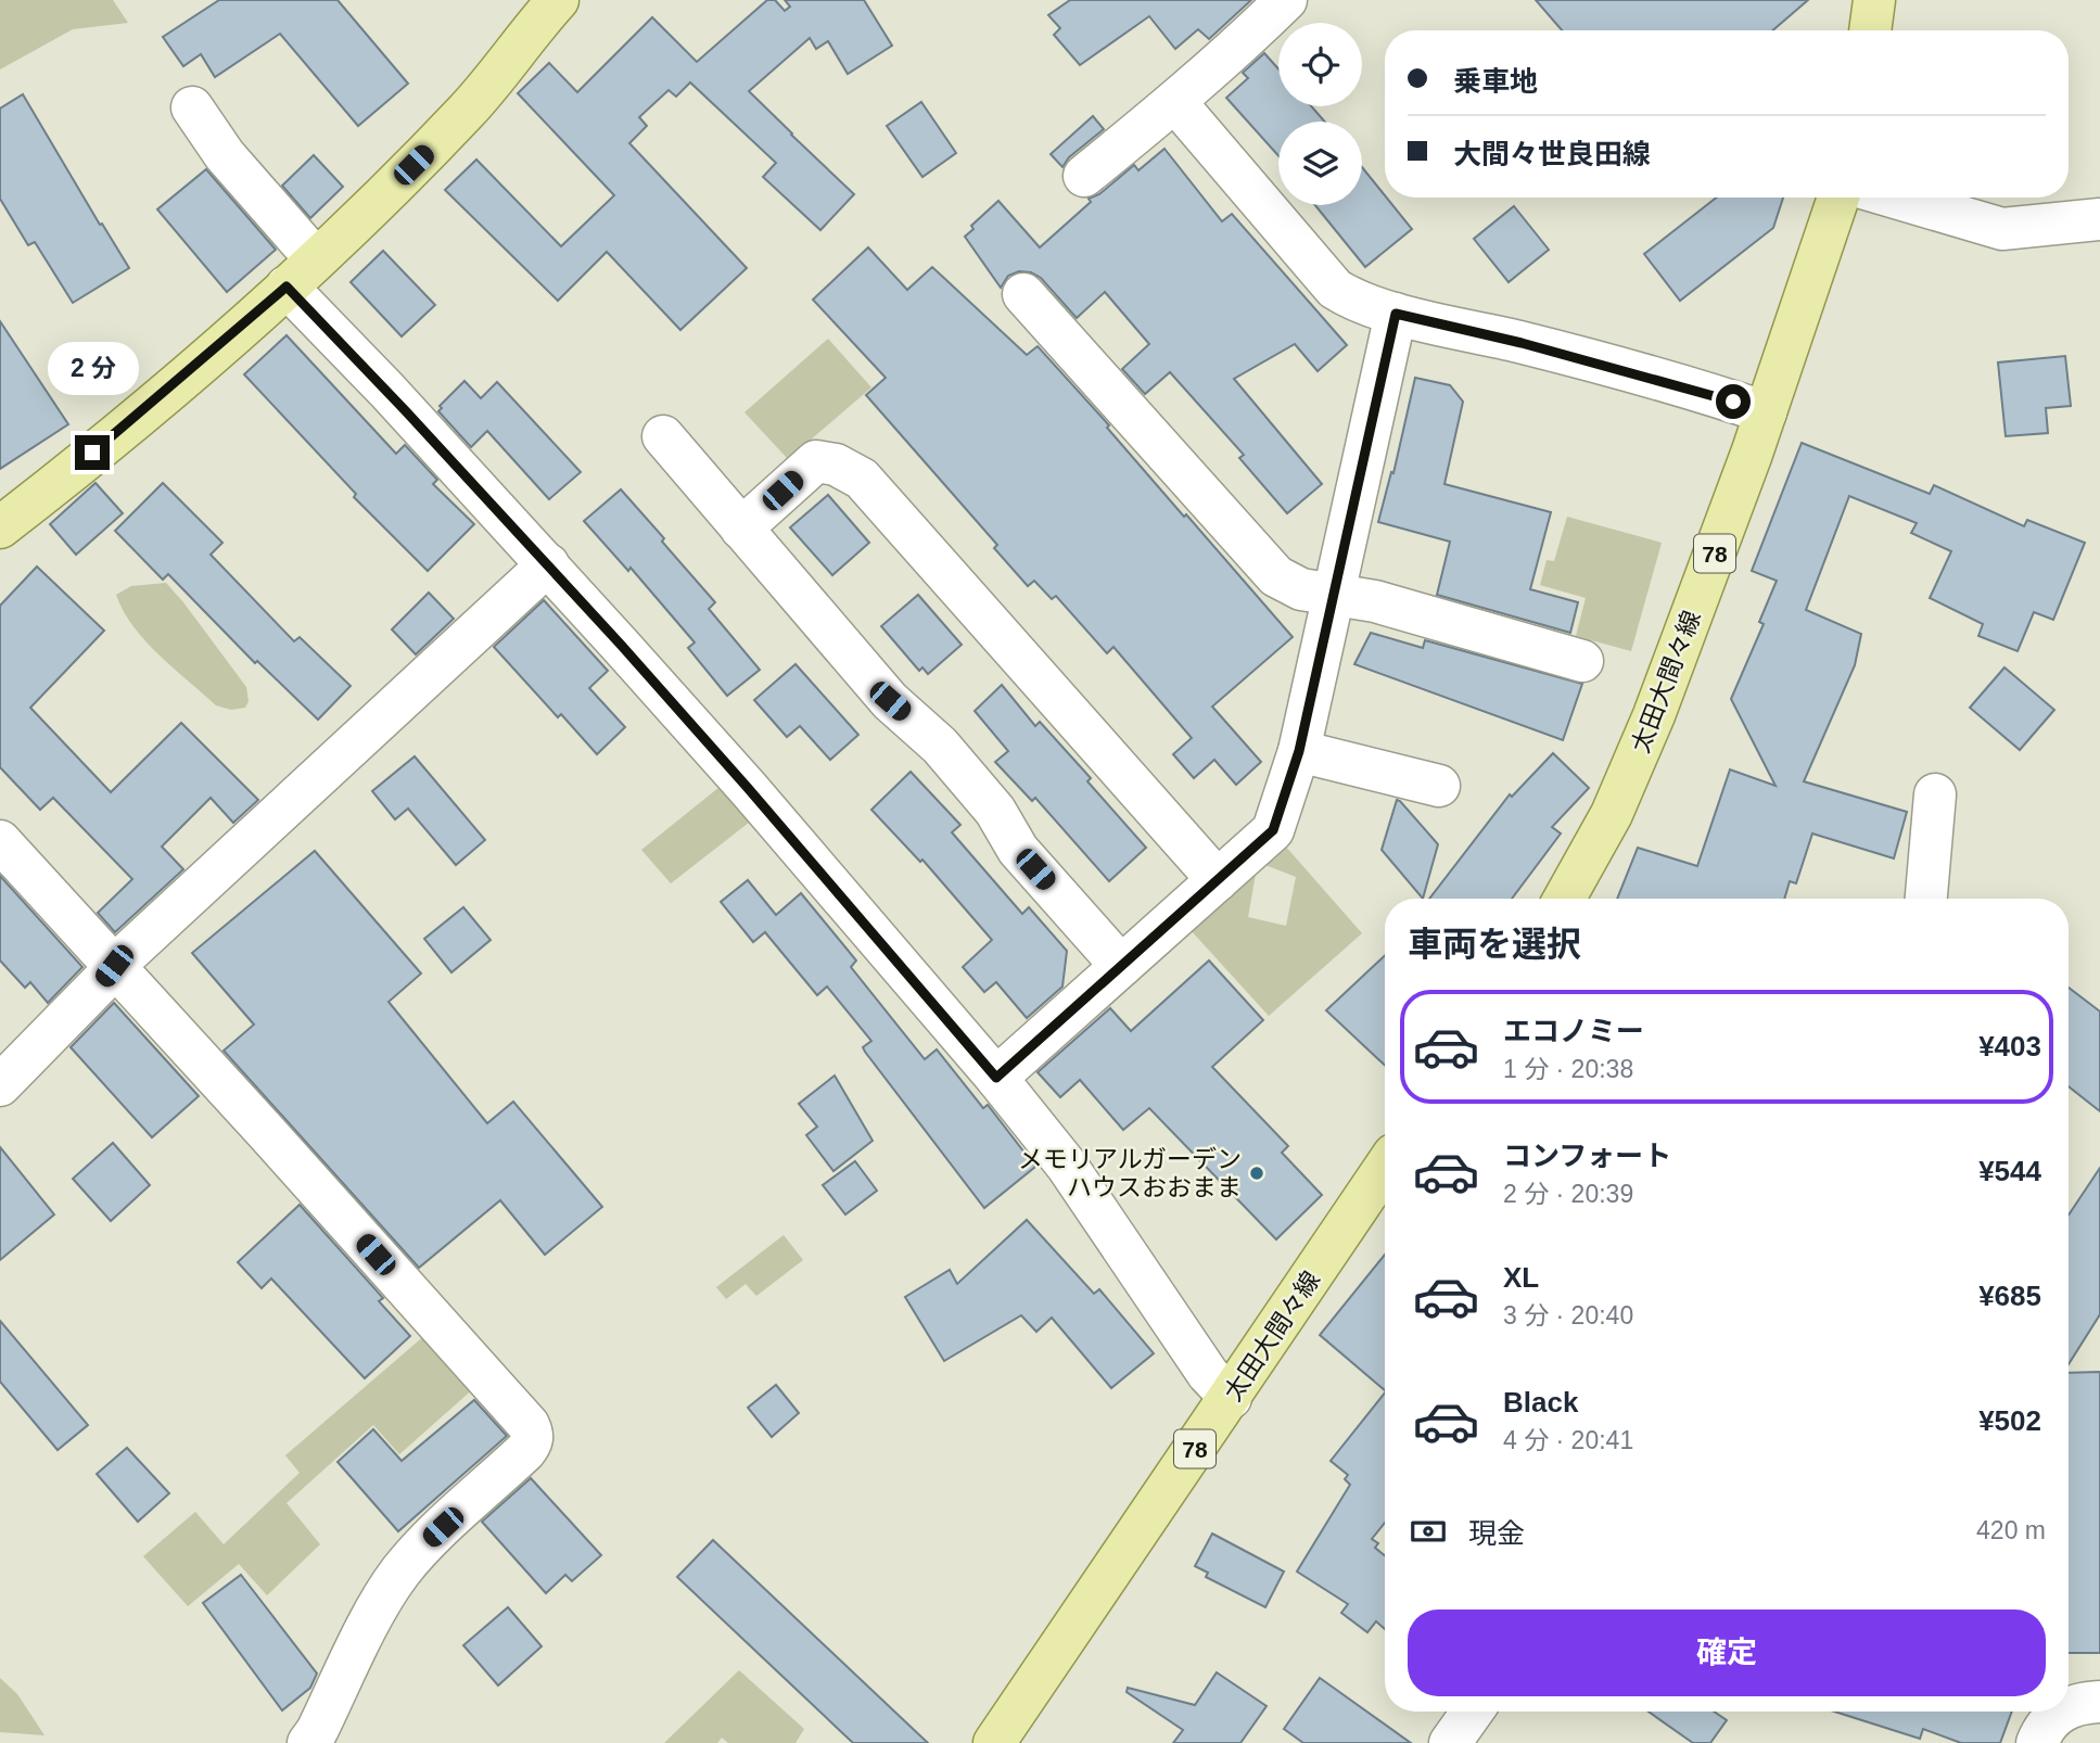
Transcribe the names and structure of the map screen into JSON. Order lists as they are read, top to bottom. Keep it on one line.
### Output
{"streets":{"main road":["78","太田大間々線"]},"places":["メモリアルガーデン ハウスおおまま"],"page":{"banner":["乗車地","大間々世良田線"],"bubble":"2 分","heading":"車両を選択","list":[{"name":"エコノミー","note":"1 分 · 20:38","value":"¥403"},{"name":"コンフォート","note":"2 分 · 20:39","value":"¥544"},{"name":"XL","note":"3 分 · 20:40","value":"¥685"},{"name":"Black","note":"4 分 · 20:41","value":"¥502"}],"pay":["現金","420 m"],"buttons":"確定"}}
